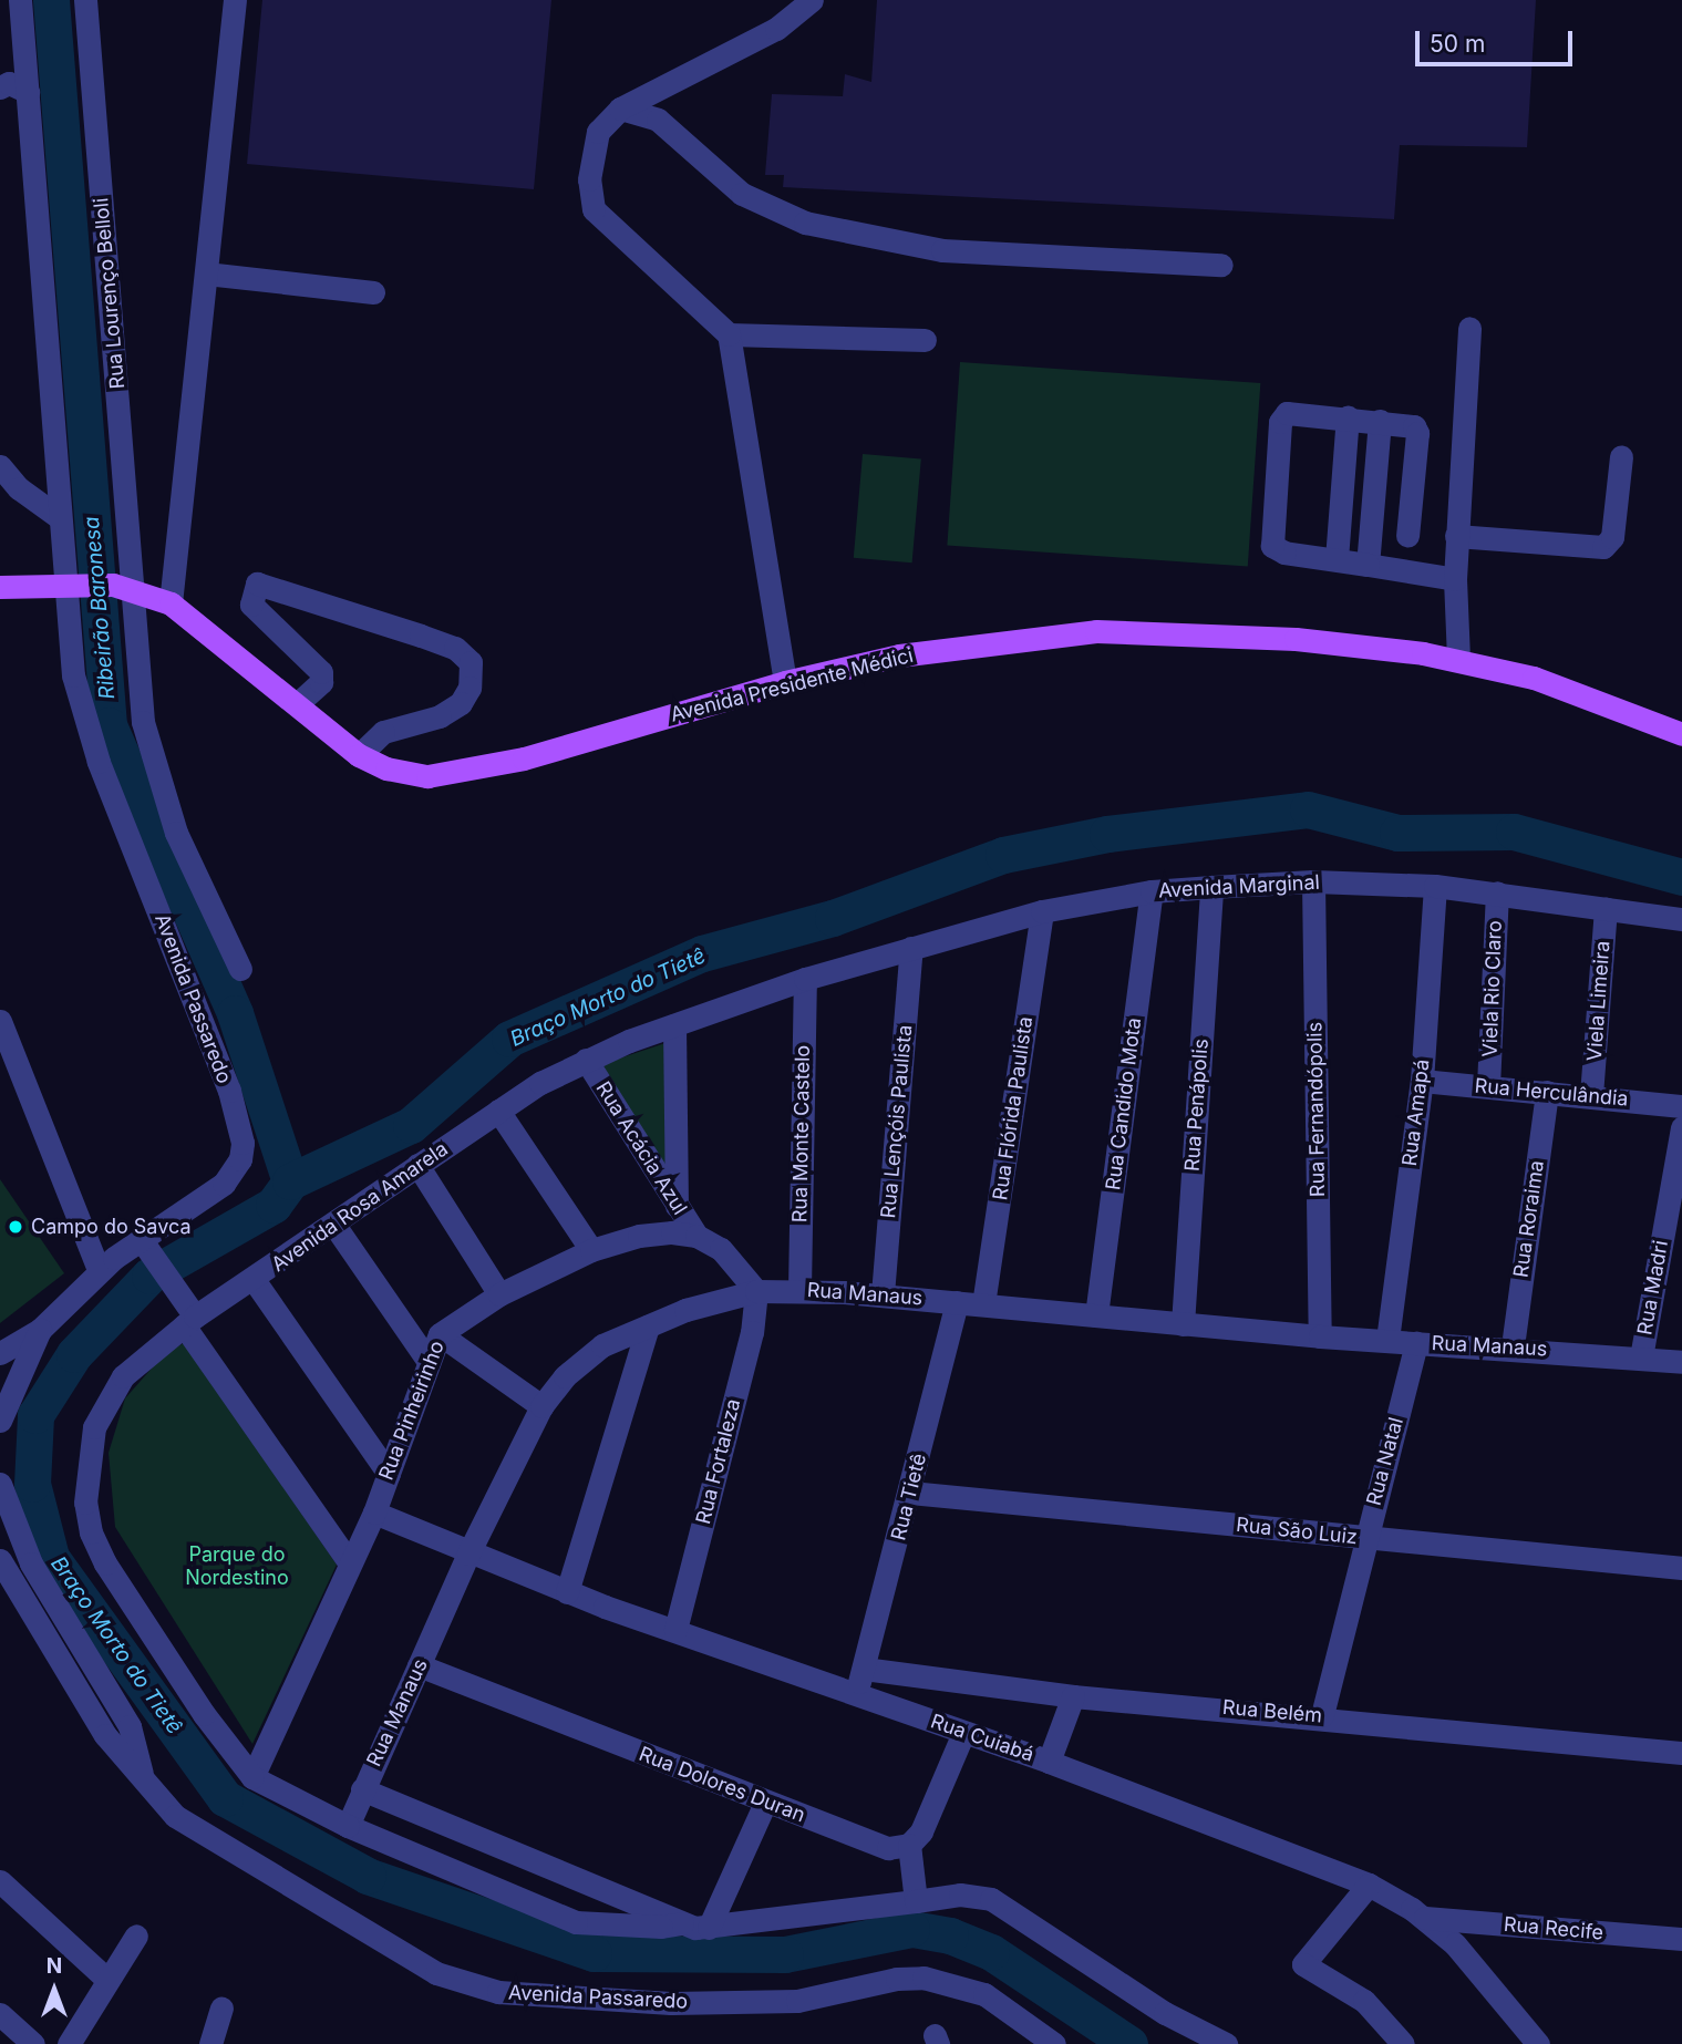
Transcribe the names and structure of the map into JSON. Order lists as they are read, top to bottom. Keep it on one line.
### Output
{"streets":{"main road":["Avenida Presidente Médici"],"street":["Rua Lourenço Belloli","Avenida Marginal","Viela Rio Claro","Avenida Passaredo","Viela Limeira","Rua Herculândia","Rua Candido Mota","Rua Penápolis","Rua Flórida Paulista","Rua Fernandópolis","Rua Amapá","Rua Lençóis Paulista","Rua Monte Castelo","Rua Acácia Azul","Avenida Rosa Amarela","Rua Roraima","Rua Madri","Rua Manaus","Rua Pinheirinho","Rua Fortaleza","Rua Natal","Rua Tietê","Rua São Luiz","Rua Belém","Rua Cuiabá","Rua Dolores Duran","Rua Recife"]},"crossings":[["Rua Lourenço Belloli","Avenida Presidente Médici"],["Avenida Presidente Médici","Avenida Passaredo"],["Avenida Marginal","Viela Rio Claro"],["Avenida Marginal","Viela Limeira"],["Avenida Marginal","Rua Candido Mota"],["Avenida Marginal","Rua Penápolis"],["Avenida Marginal","Rua Flórida Paulista"],["Avenida Marginal","Rua Fernandópolis"],["Avenida Marginal","Rua Amapá"],["Avenida Marginal","Rua Lençóis Paulista"],["Avenida Marginal","Rua Monte Castelo"],["Avenida Marginal","Avenida Rosa Amarela"],["Viela Rio Claro","Rua Herculândia"],["Viela Limeira","Rua Herculândia"],["Rua Herculândia","Rua Amapá"],["Rua Herculândia","Rua Roraima"],["Rua Candido Mota","Rua Manaus"],["Rua Penápolis","Rua Manaus"],["Rua Flórida Paulista","Rua Manaus"],["Rua Fernandópolis","Rua Manaus"],["Rua Amapá","Rua Manaus"],["Rua Lençóis Paulista","Rua Manaus"],["Rua Monte Castelo","Avenida Rosa Amarela"],["Rua Monte Castelo","Rua Manaus"],["Rua Acácia Azul","Avenida Rosa Amarela"],["Rua Acácia Azul","Rua Pinheirinho"],["Avenida Rosa Amarela","Rua Pinheirinho"],["Rua Roraima","Rua Manaus"],["Rua Madri","Rua Manaus"],["Rua Manaus","Rua Pinheirinho"],["Rua Manaus","Rua Fortaleza"],["Rua Manaus","Rua Natal"],["Rua Manaus","Rua Tietê"],["Rua Manaus","Rua Cuiabá"],["Rua Manaus","Rua Dolores Duran"],["Rua Pinheirinho","Rua Fortaleza"],["Rua Pinheirinho","Rua Cuiabá"],["Rua Fortaleza","Rua Cuiabá"],["Rua Natal","Rua São Luiz"],["Rua Natal","Rua Belém"],["Rua Tietê","Rua São Luiz"],["Rua Tietê","Rua Belém"],["Rua Tietê","Rua Cuiabá"],["Rua Cuiabá","Rua Recife"]],"water":["Ribeirão Baronesa","Braço Morto do Tietê"],"parks":["Parque do Nordestino"],"places":["Campo do Savca"],"scale_bar":"50 m","north":"top"}
